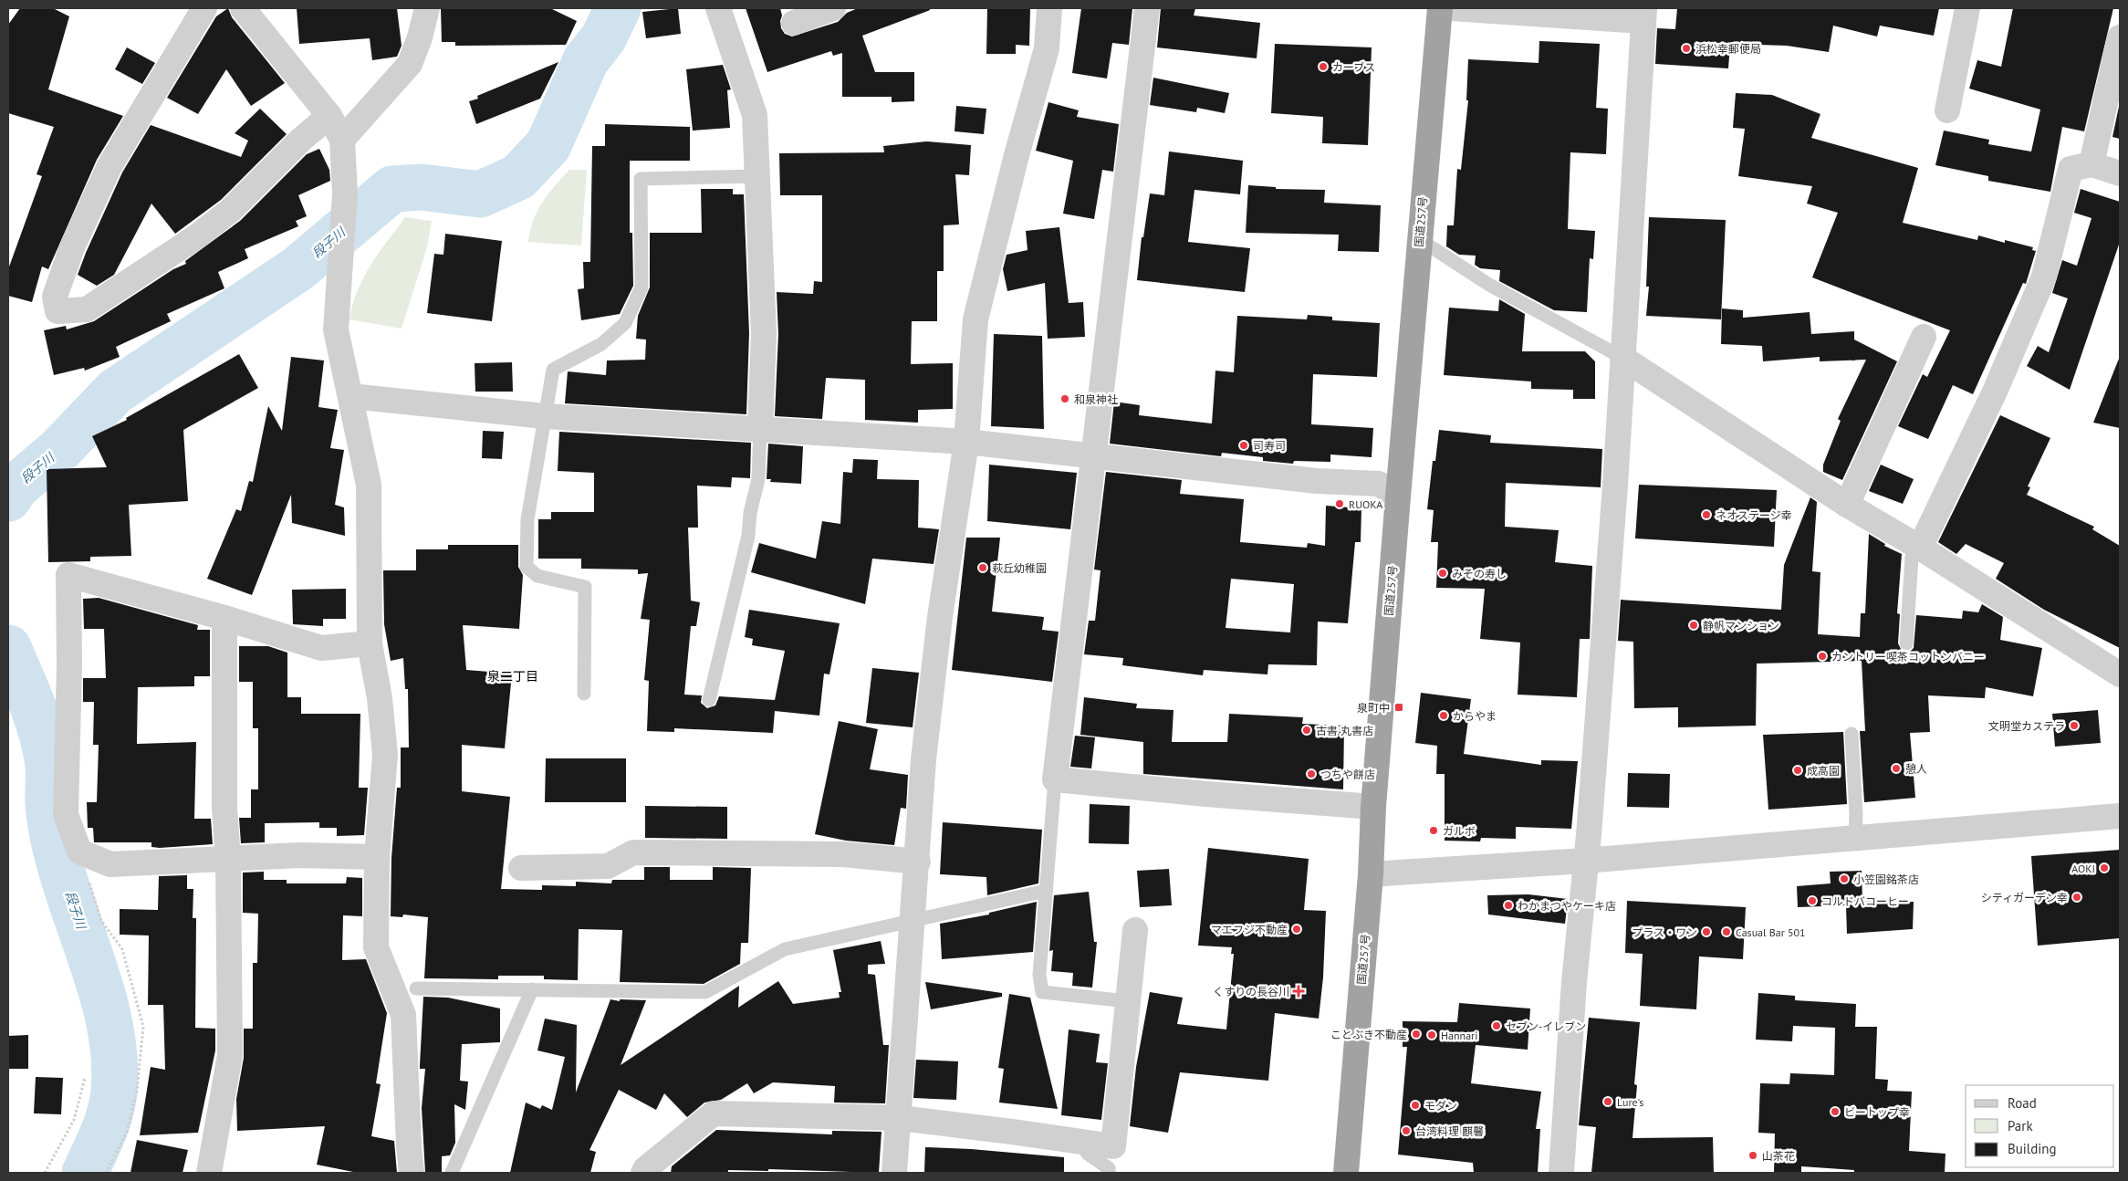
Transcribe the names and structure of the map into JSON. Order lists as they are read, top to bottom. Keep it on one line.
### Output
{"streets":{"highway":["国道257号"]},"districts":["泉二丁目"],"water":["段子川"],"places":{"other":["浜松幸郵便局","カーブス","和泉神社","司寿司","RUOKA","ネオステージ幸","萩丘幼稚園","みその寿し","静帆マンション","カントリー喫茶コットンバニー","からやま","文明堂カステラ","古書 丸書店","憩人","成高園","つちや餅店","ガルボ","AOKI","小笠園銘茶店","シティガーデン幸","コルドバコーヒー","わかまつやケーキ店","マエフジ不動産","プラス・ワン","Casual Bar 501","セブン-イレブン","ことぶき不動産","Hannari","Lure's","モダン","ビートップ幸","台湾料理 麒馨","山茶花"],"transit":["泉町中"],"health":["くすりの長谷川"]},"legend":["Road","Park","Building"]}
